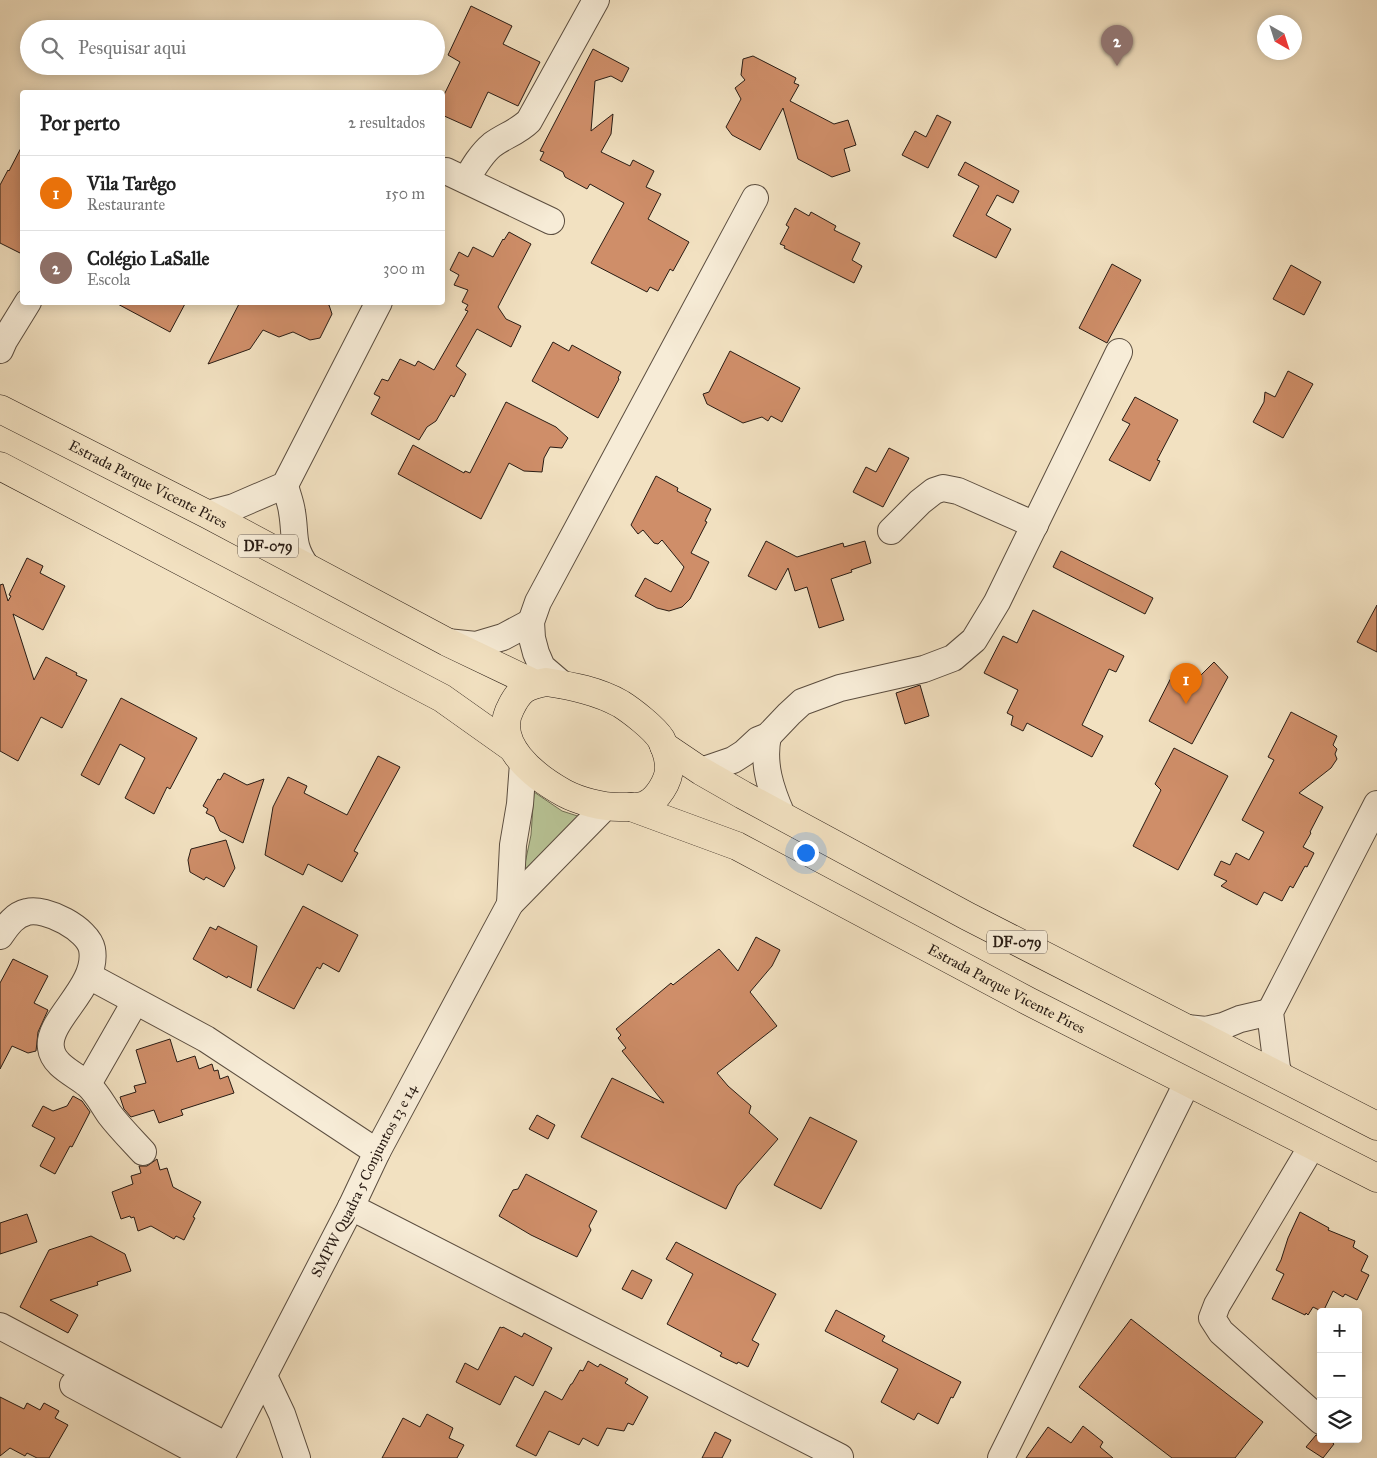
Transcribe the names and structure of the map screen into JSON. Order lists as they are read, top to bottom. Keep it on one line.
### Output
{"streets":{"main road":["Estrada Parque Vicente Pires","DF-079"],"street":["SMPW Quadra 5 Conjuntos 13 e 14"]},"crossings":[["Estrada Parque Vicente Pires","DF-079"],["Estrada Parque Vicente Pires","SMPW Quadra 5 Conjuntos 13 e 14"],["DF-079","SMPW Quadra 5 Conjuntos 13 e 14"]],"north":"bottom right","page":{"search":"Pesquisar aqui","pins":["2","1"],"heading":["Por perto","2 resultados"],"list":[{"mark":"1","name":"Vila Tarêgo","note":"Restaurante","value":"150 m"},{"mark":"2","name":"Colégio LaSalle","note":"Escola","value":"300 m"}],"map_buttons":["+","−"]}}
